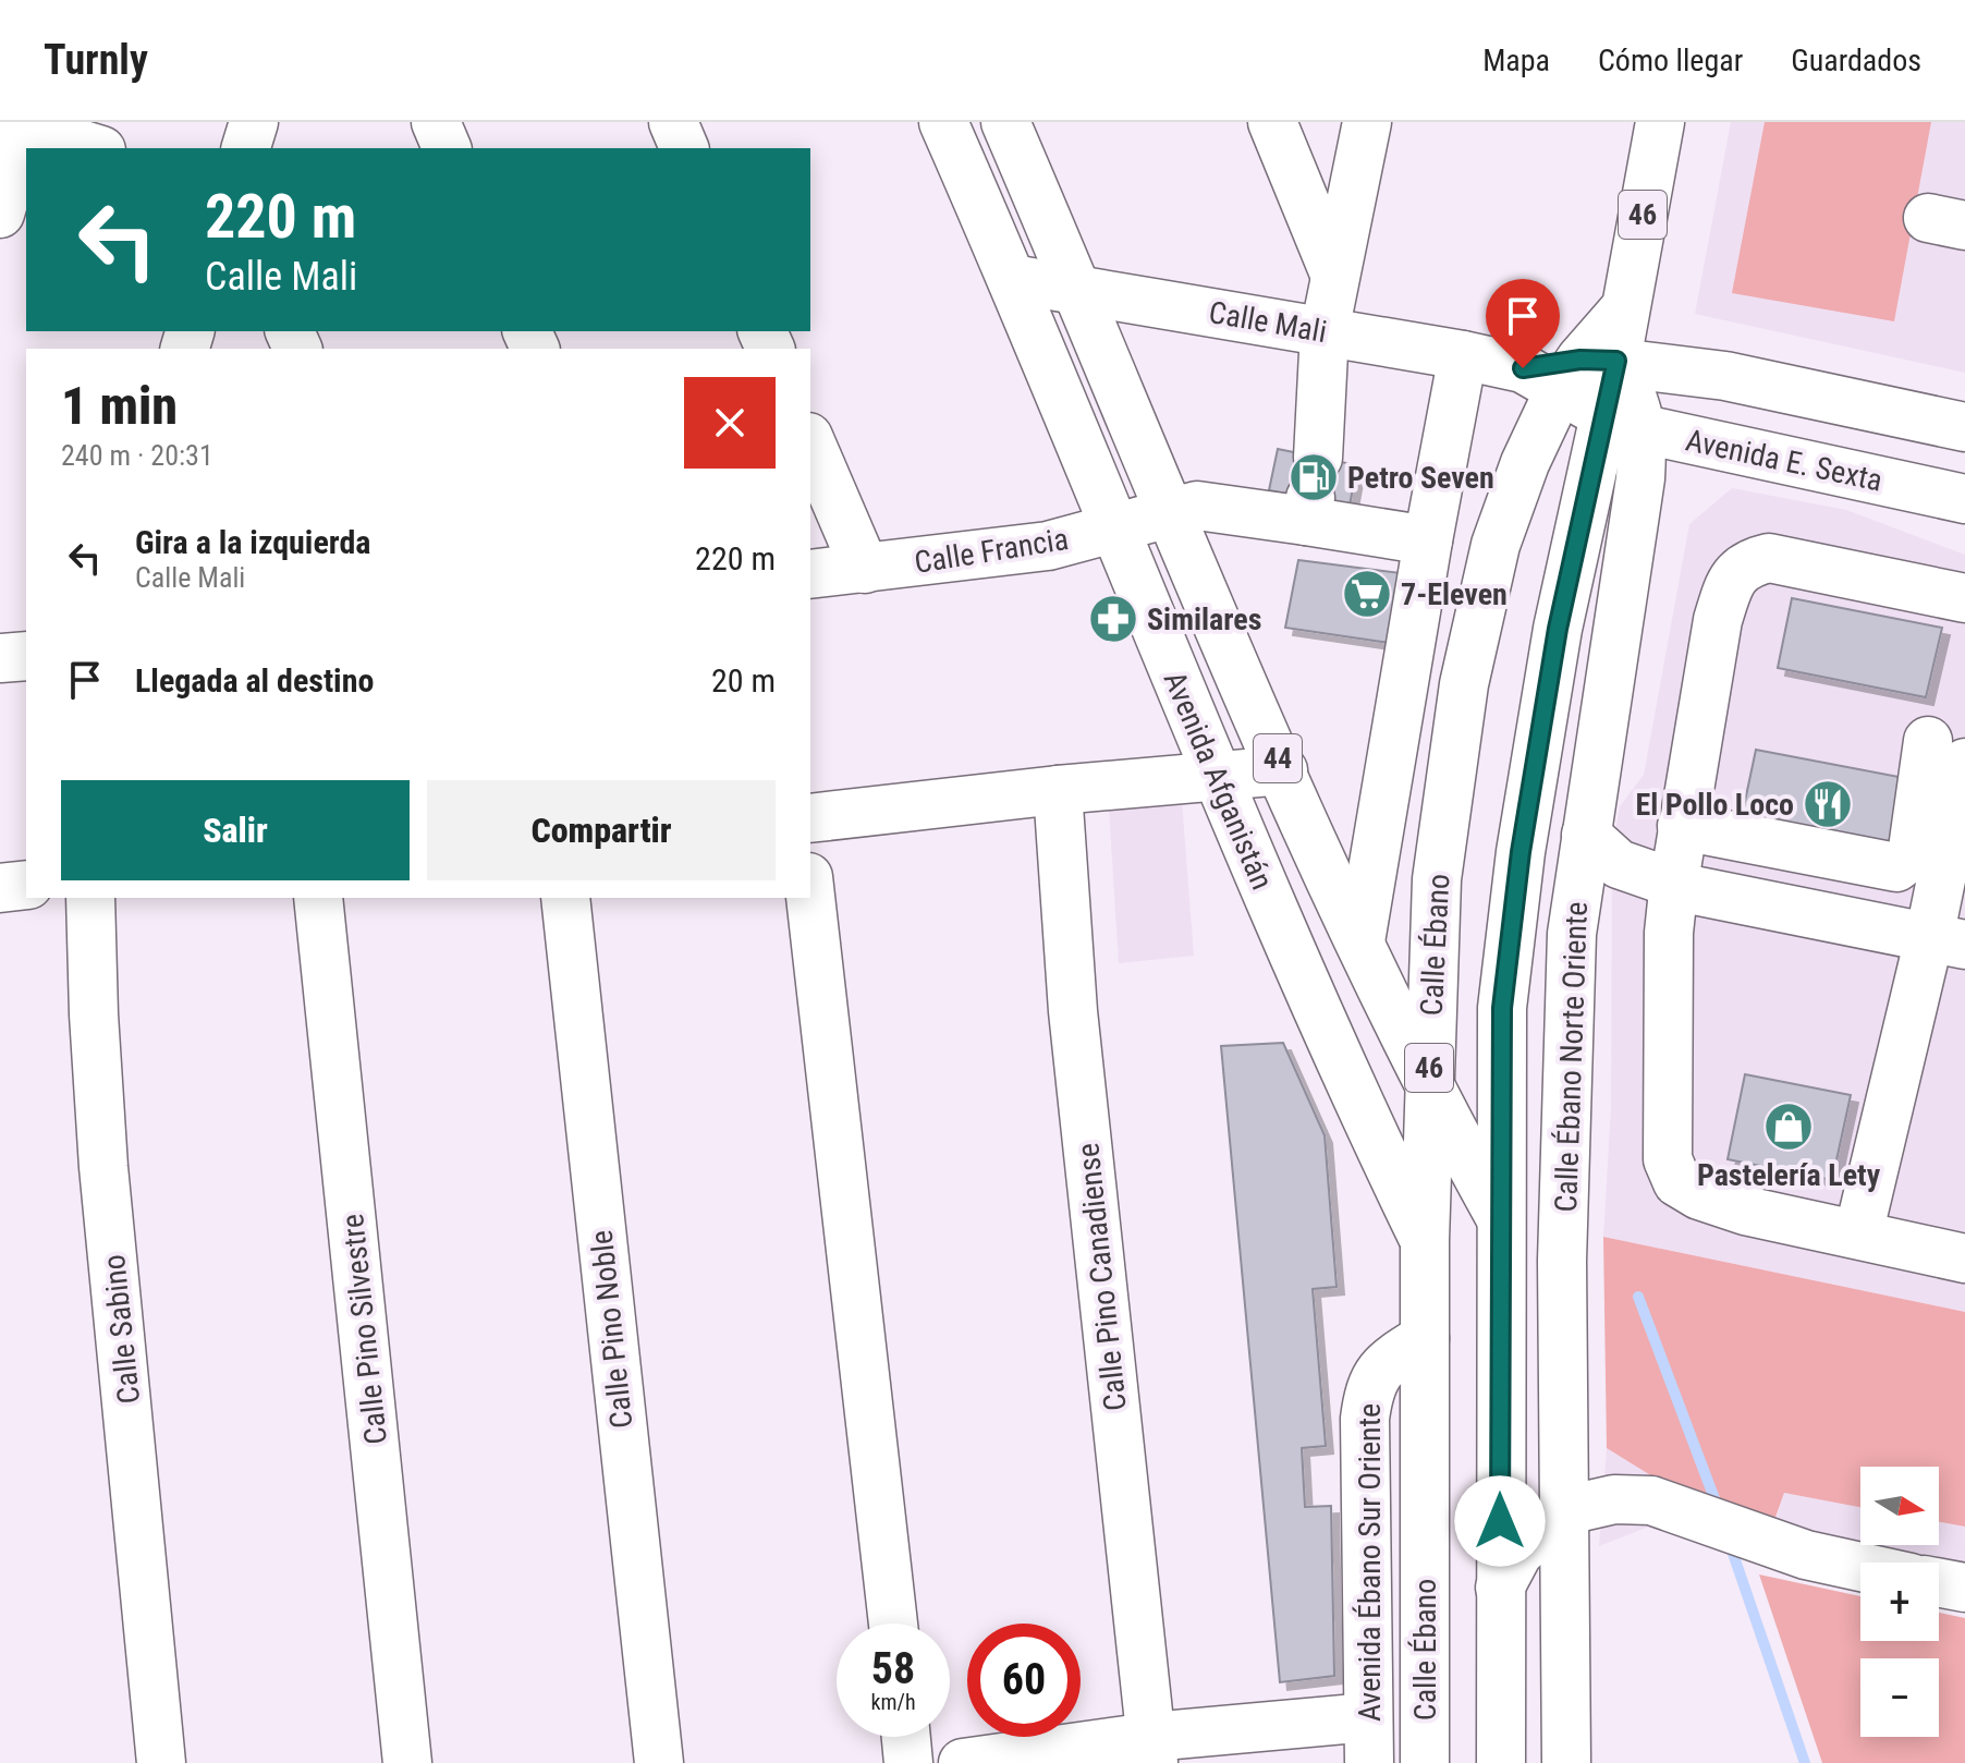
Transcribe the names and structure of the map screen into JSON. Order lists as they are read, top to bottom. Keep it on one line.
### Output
{"streets":{"street":["46","Calle Mali","Avenida E. Sexta","Calle Francia","44","Avenida Afganistán","Calle Ébano","Calle Ébano Norte Oriente","Calle Pino Canadiense","Calle Sabino","Calle Pino Silvestre","Calle Pino Noble","Avenida Ébano Sur Oriente"]},"crossings":[["46","Calle Mali"],["46","Calle Ébano"],["46","Calle Ébano Norte Oriente"],["Calle Mali","Avenida E. Sexta"],["Calle Mali","Avenida Afganistán"],["Calle Mali","Calle Ébano"],["Calle Mali","Calle Ébano Norte Oriente"],["Avenida E. Sexta","Calle Ébano Norte Oriente"],["Calle Francia","Avenida Afganistán"],["Avenida Afganistán","Calle Ébano"],["Calle Ébano","Calle Ébano Norte Oriente"],["Calle Ébano","Avenida Ébano Sur Oriente"]],"places":{"fuel station":["Petro Seven"],"supermarket":["7-Eleven"],"pharmacy":["Similares"],"restaurant":["El Pollo Loco"],"shop":["Pastelería Lety"]},"north":"right","page":{"header":"Turnly","nav":["Mapa","Cómo llegar","Guardados"],"turn":["220 m","Calle Mali"],"heading":["1 min","240 m · 20:31"],"list":[{"name":"Gira a la izquierda","note":"Calle Mali","value":"220 m"},{"name":"Llegada al destino","value":"20 m"}],"buttons":["Salir","Compartir"],"map_buttons":["+","−"],"speed":"58 km/h","limit":"60"}}
